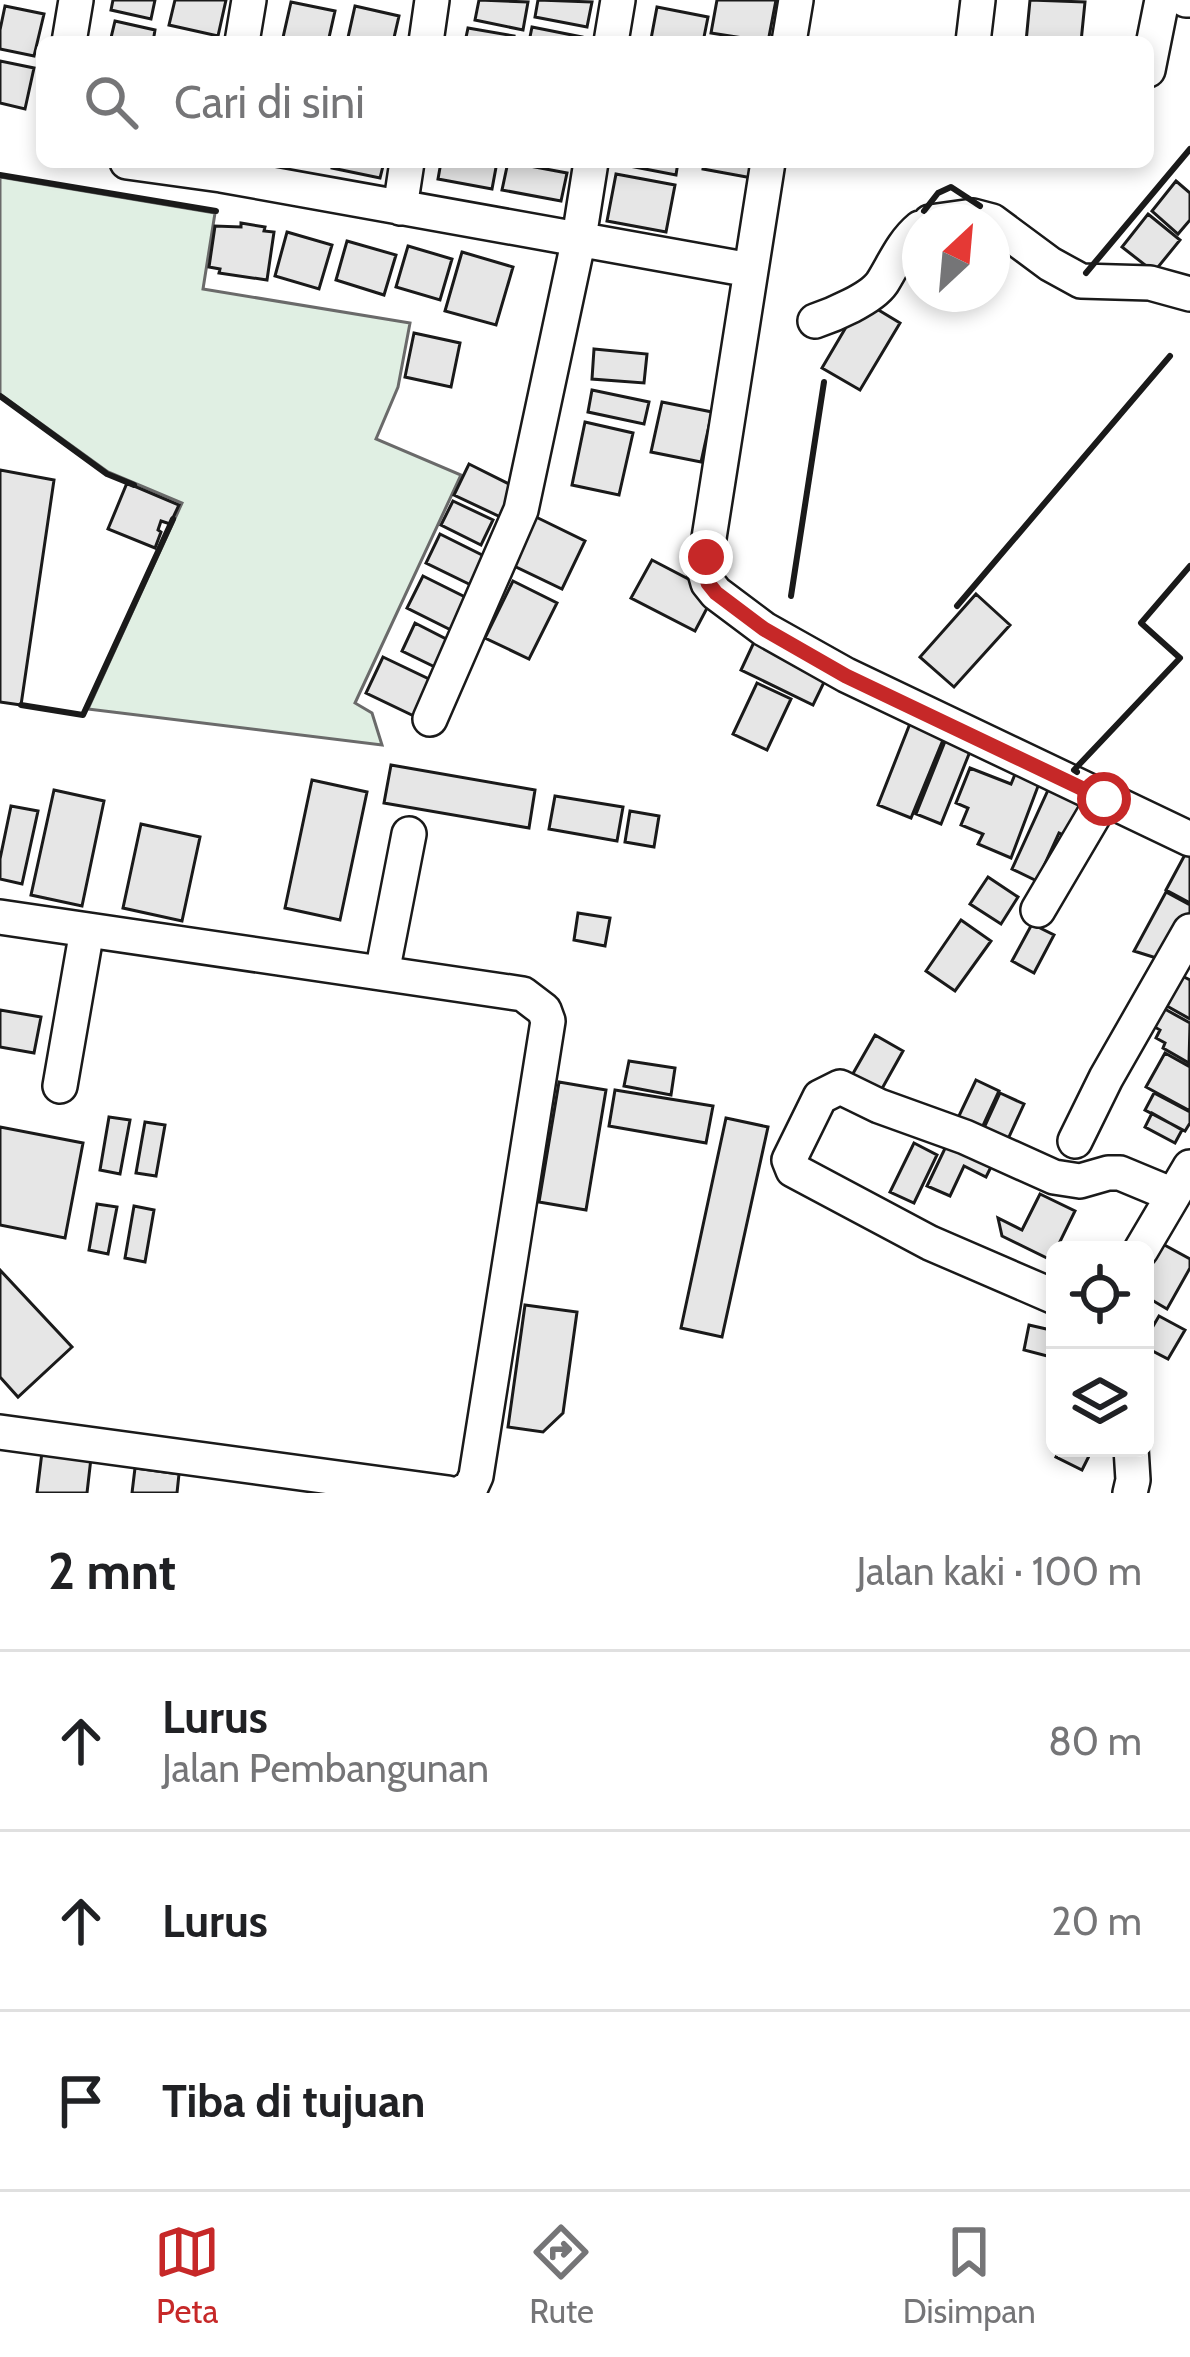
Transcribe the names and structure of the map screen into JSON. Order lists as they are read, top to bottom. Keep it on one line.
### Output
{"north":"top right","page":{"search":"Cari di sini","heading":["2 mnt","Jalan kaki · 100 m"],"list":[["Lurus","Jalan Pembangunan","80 m"],["Lurus","20 m"],"Tiba di tujuan"],"nav":["Peta","Rute","Disimpan"]}}
